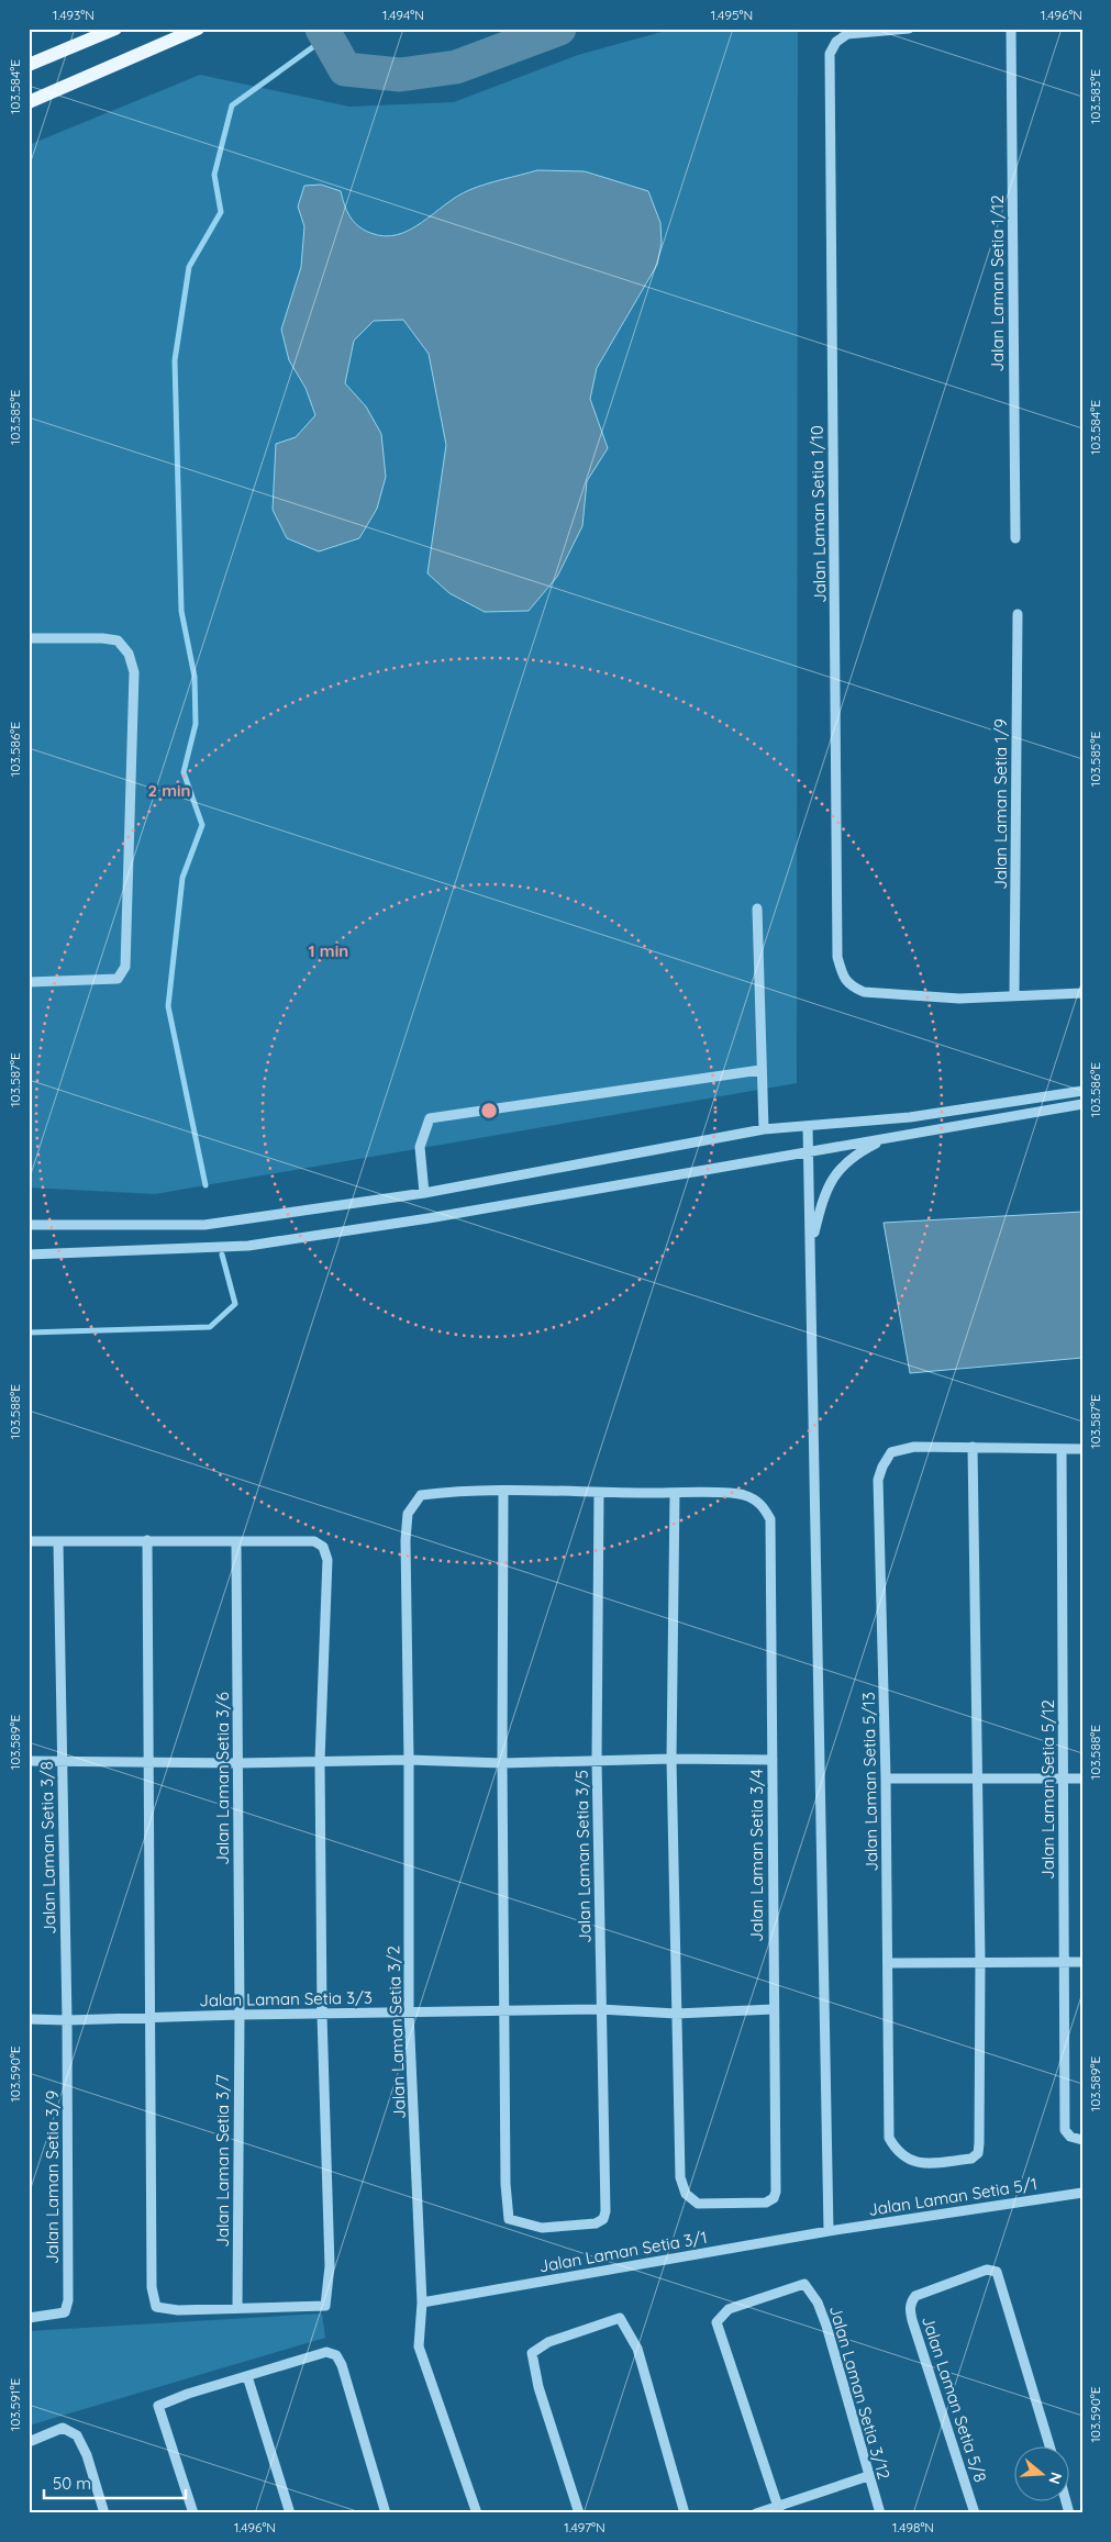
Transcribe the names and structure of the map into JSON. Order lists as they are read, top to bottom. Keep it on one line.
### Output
{"streets":{"street":["Jalan Laman Setia 1/12","Jalan Laman Setia 1/10","Jalan Laman Setia 1/9","Jalan Laman Setia 3/6","Jalan Laman Setia 5/13","Jalan Laman Setia 5/12","Jalan Laman Setia 3/8","Jalan Laman Setia 3/4","Jalan Laman Setia 3/5","Jalan Laman Setia 3/3","Jalan Laman Setia 3/2","Jalan Laman Setia 3/7","Jalan Laman Setia 3/9","Jalan Laman Setia 5/1","Jalan Laman Setia 3/1","Jalan Laman Setia 3/12","Jalan Laman Setia 5/8"]},"crossings":[["Jalan Laman Setia 1/10","Jalan Laman Setia 1/9"],["Jalan Laman Setia 3/6","Jalan Laman Setia 3/3"],["Jalan Laman Setia 3/6","Jalan Laman Setia 3/7"],["Jalan Laman Setia 3/8","Jalan Laman Setia 3/3"],["Jalan Laman Setia 3/8","Jalan Laman Setia 3/9"],["Jalan Laman Setia 3/4","Jalan Laman Setia 3/3"],["Jalan Laman Setia 3/5","Jalan Laman Setia 3/3"],["Jalan Laman Setia 3/3","Jalan Laman Setia 3/2"],["Jalan Laman Setia 3/3","Jalan Laman Setia 3/7"],["Jalan Laman Setia 3/3","Jalan Laman Setia 3/9"],["Jalan Laman Setia 3/2","Jalan Laman Setia 3/1"],["Jalan Laman Setia 5/1","Jalan Laman Setia 3/1"]],"scale_bar":"50 m","north":"right","coordinates":["1.493°N","1.494°N","1.495°N","1.496°N","103.584°E","103.583°E","103.585°E","103.586°E","103.587°E","103.588°E","103.589°E","103.590°E","103.591°E","1.497°N","1.498°N"],"rings":["2 min","1 min"]}
